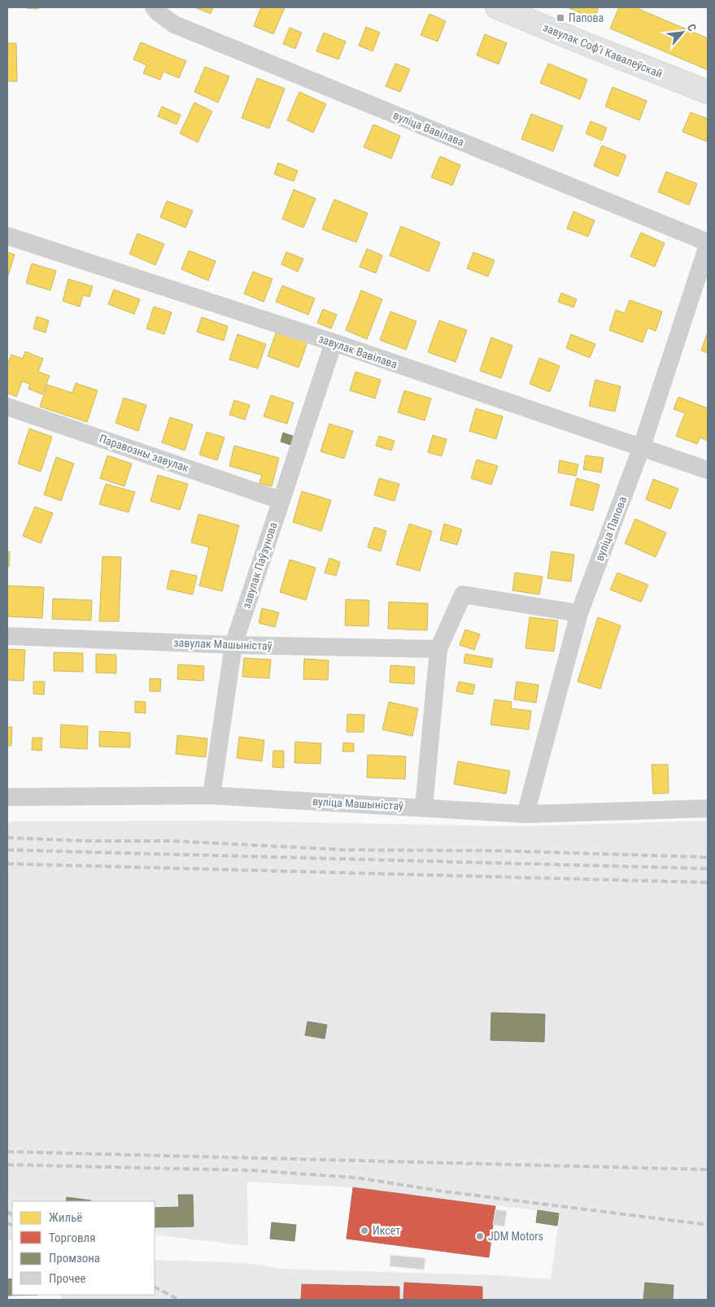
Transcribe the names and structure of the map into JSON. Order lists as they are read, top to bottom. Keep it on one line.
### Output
{"streets":{"street":["завулак Софʼі Кавалеўскай","вуліца Вавілава","завулак Вавілава","Паравозны завулак","вуліца Папова","завулак Паўзунова","завулак Машыністаў","вуліца Машыністаў"]},"crossings":[["вуліца Вавілава","вуліца Папова"],["завулак Вавілава","вуліца Папова"],["завулак Вавілава","завулак Паўзунова"],["Паравозны завулак","завулак Паўзунова"],["вуліца Папова","вуліца Машыністаў"],["завулак Паўзунова","завулак Машыністаў"],["завулак Паўзунова","вуліца Машыністаў"]],"places":{"transit":["Папова"],"other":["Иксет","JDM Motors"]},"legend":["Жильё","Торговля","Промзона","Прочее"],"north":"top right"}
